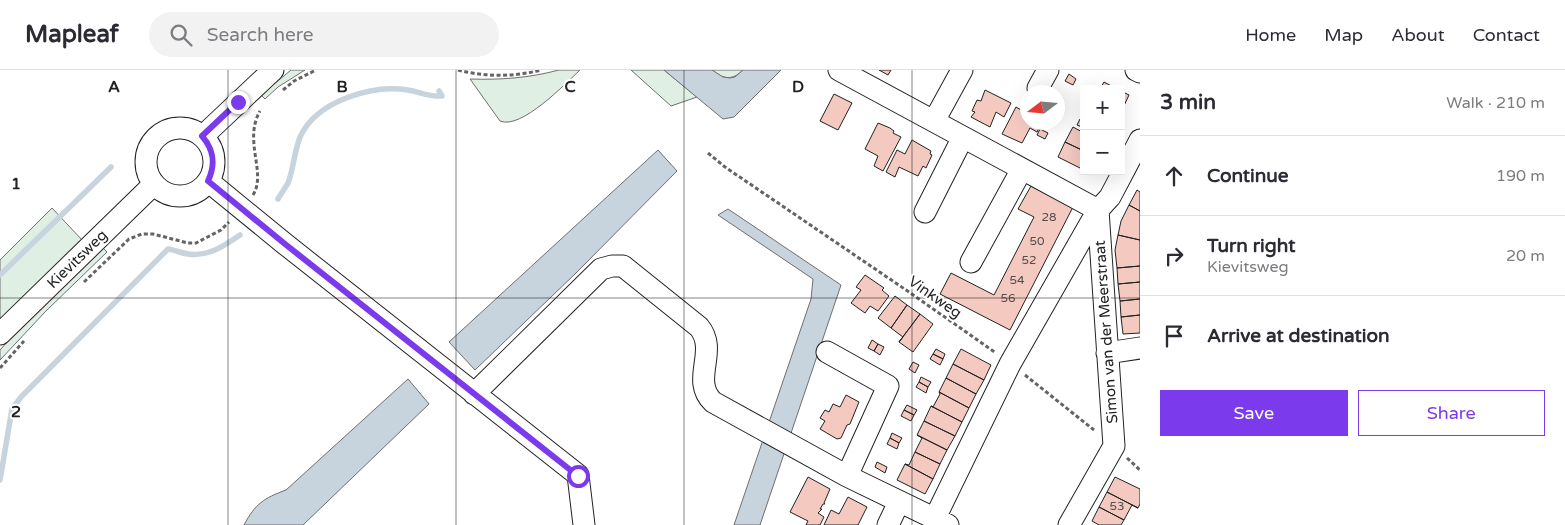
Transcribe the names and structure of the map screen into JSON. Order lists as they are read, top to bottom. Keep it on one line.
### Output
{"streets":{"street":["Kievitsweg","Simon van der Meerstraat"],"path":["Vinkweg"]},"crossings":[["Vinkweg","Simon van der Meerstraat"]],"house_numbers":["28","50","52","54","56","53"],"north":"left","page":{"header":"Mapleaf","search":"Search here","nav":["Home","Map","About","Contact"],"heading":["3 min","Walk · 210 m"],"map_buttons":["+","−"],"list":[["Continue","190 m"],["Turn right","Kievitsweg","20 m"],"Arrive at destination"],"buttons":["Save","Share"]},"grid":{"columns":["A","B","C","D"],"rows":["1","2"]}}
